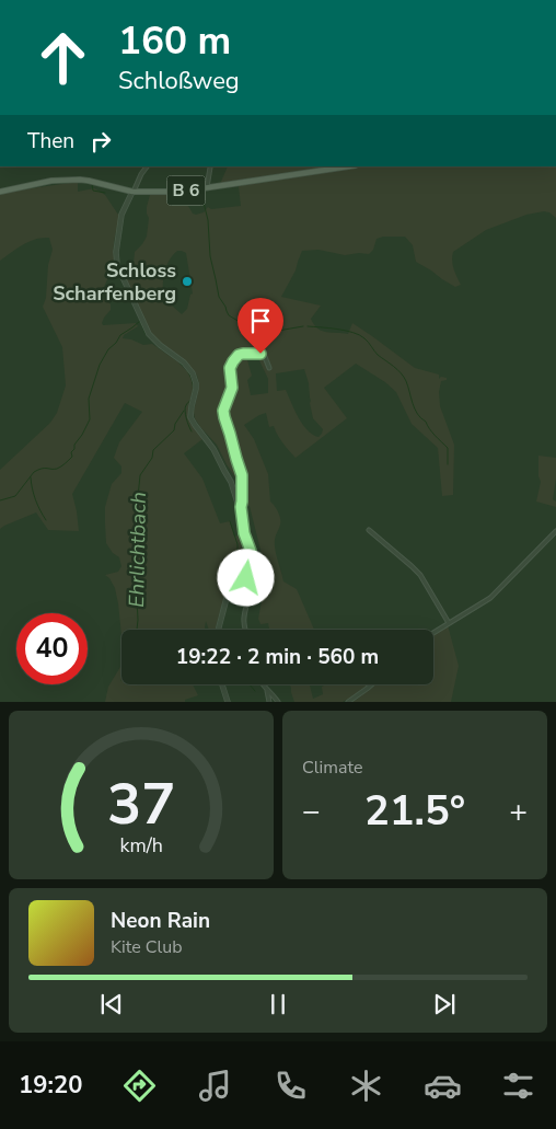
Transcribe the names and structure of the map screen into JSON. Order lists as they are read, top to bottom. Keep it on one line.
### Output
{"streets":{"main road":["B 6"]},"water":["Ehrlichtbach"],"places":["Schloss Scharfenberg"],"page":{"turn":["160 m","Schloßweg"],"then":"Then","limit":"40","trip":"19:22 · 2 min · 560 m","tile":"Climate","heat":["−","21.5°","+"],"song":["Neon Rain","Kite Club"],"tabs":"19:20","gauge":["37","km/h"]}}
